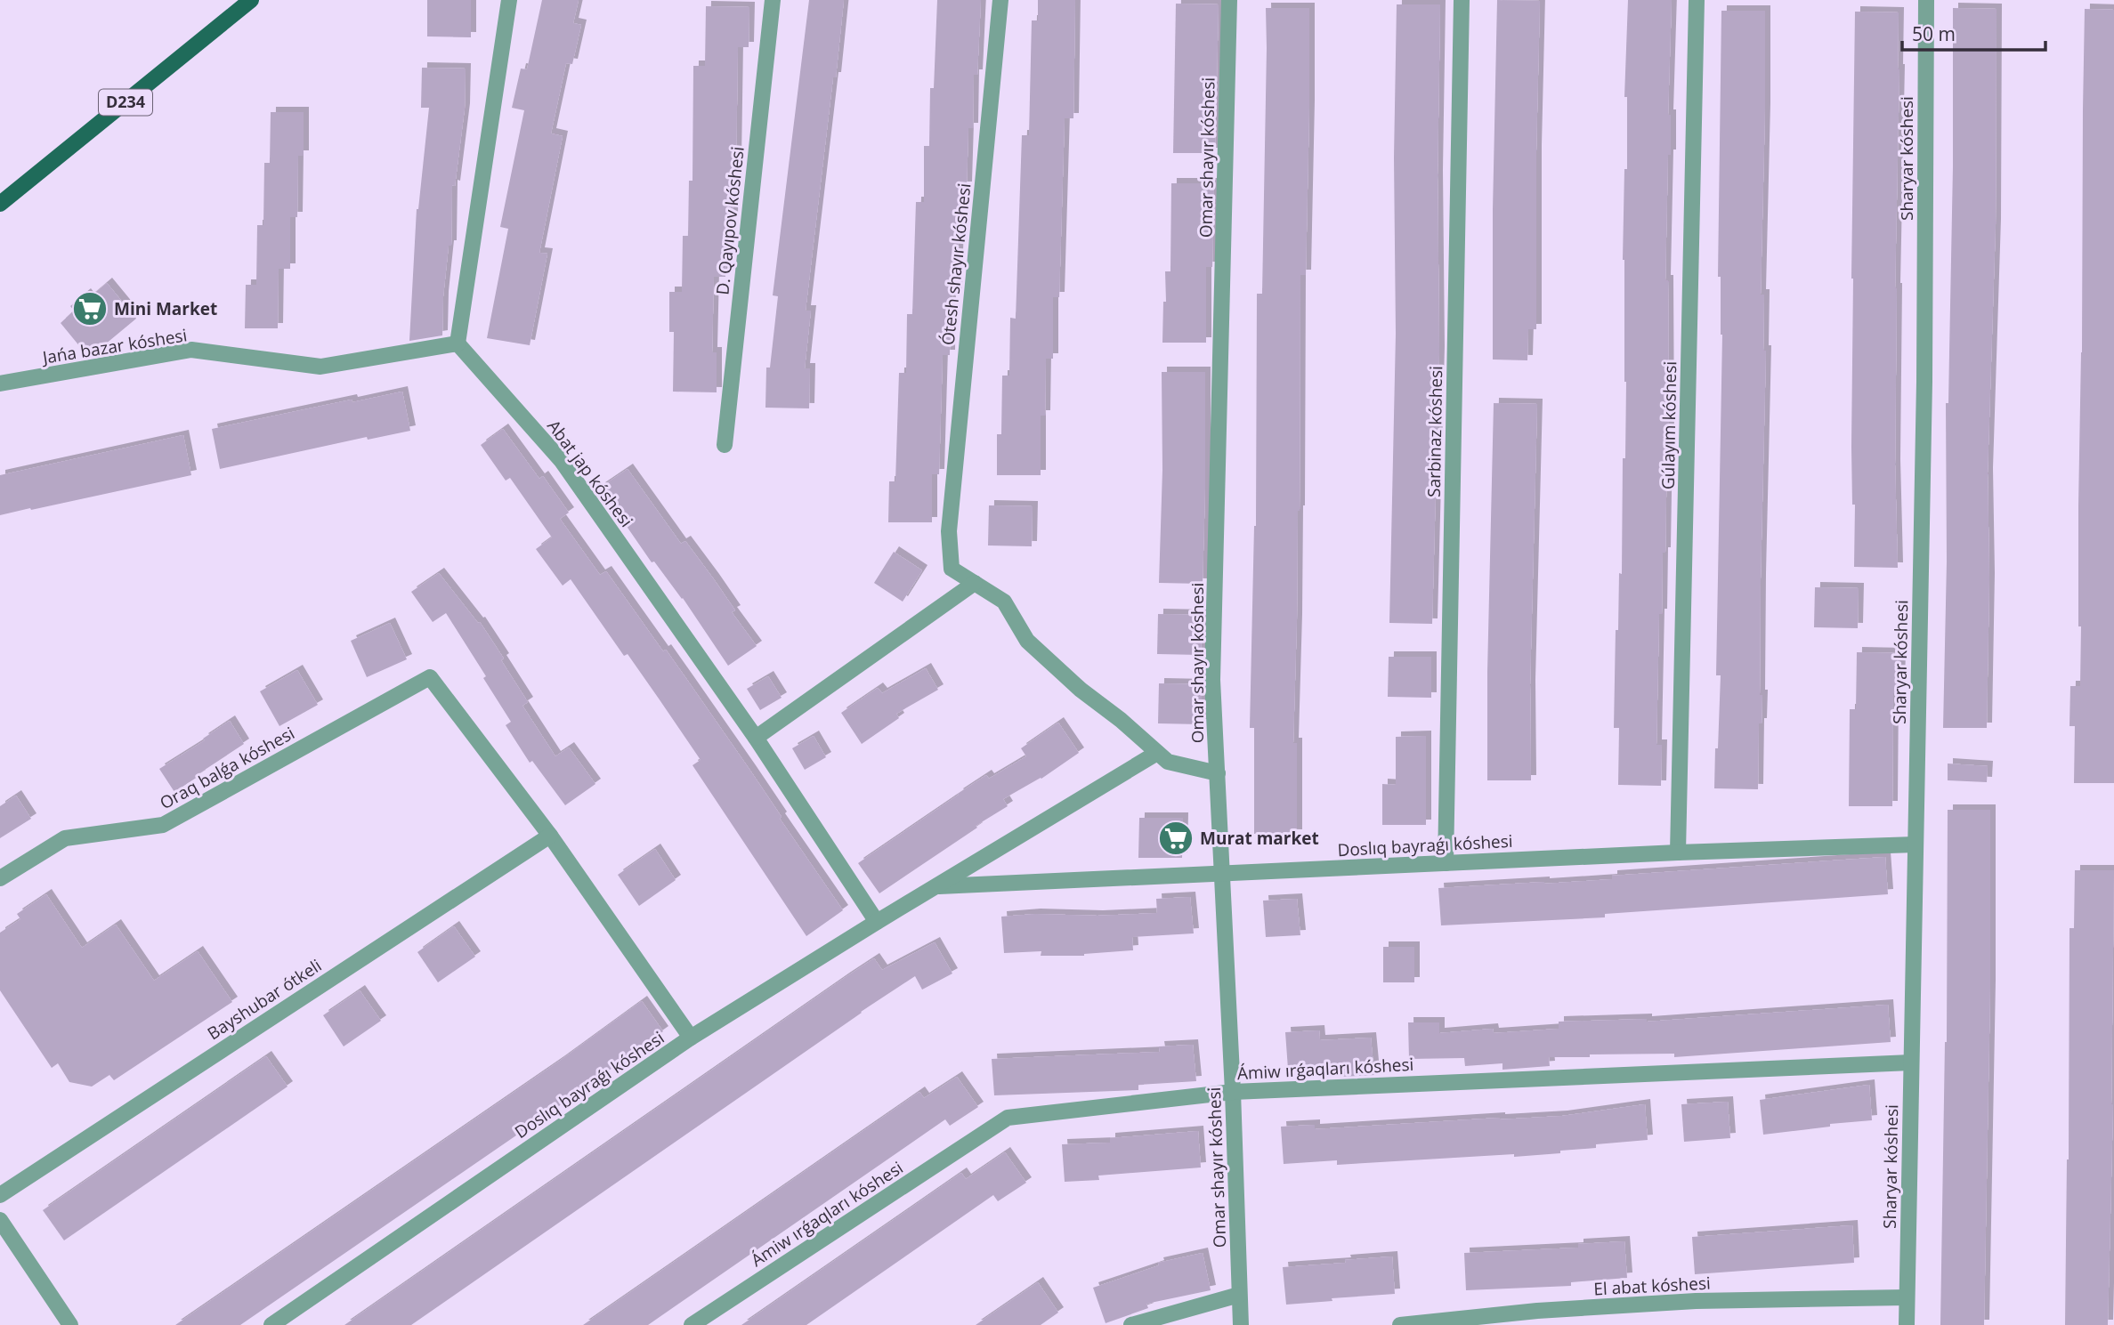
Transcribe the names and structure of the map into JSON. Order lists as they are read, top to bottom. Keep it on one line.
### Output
{"streets":{"main road":["D234"],"street":["Omar shayır kóshesi","Sharyar kóshesi","D. Qayıpov kóshesi","Ótesh shayır kóshesi","Jańa bazar kóshesi","Gúlayım kóshesi","Sarbinaz kóshesi","Abat jap kóshesi","Oraq balǵa kóshesi","Doslıq bayraǵı kóshesi","Bayshubar ótkeli","Ámiw ırǵaqları kóshesi","El abat kóshesi"]},"crossings":[["Omar shayır kóshesi","Doslıq bayraǵı kóshesi"],["Omar shayır kóshesi","Ámiw ırǵaqları kóshesi"],["Sharyar kóshesi","Doslıq bayraǵı kóshesi"],["Sharyar kóshesi","Ámiw ırǵaqları kóshesi"],["Sharyar kóshesi","El abat kóshesi"],["Jańa bazar kóshesi","Abat jap kóshesi"],["Gúlayım kóshesi","Doslıq bayraǵı kóshesi"],["Sarbinaz kóshesi","Doslıq bayraǵı kóshesi"],["Abat jap kóshesi","Doslıq bayraǵı kóshesi"],["Oraq balǵa kóshesi","Bayshubar ótkeli"]],"places":{"supermarket":["Mini Market","Murat market"]},"scale_bar":"50 m"}
